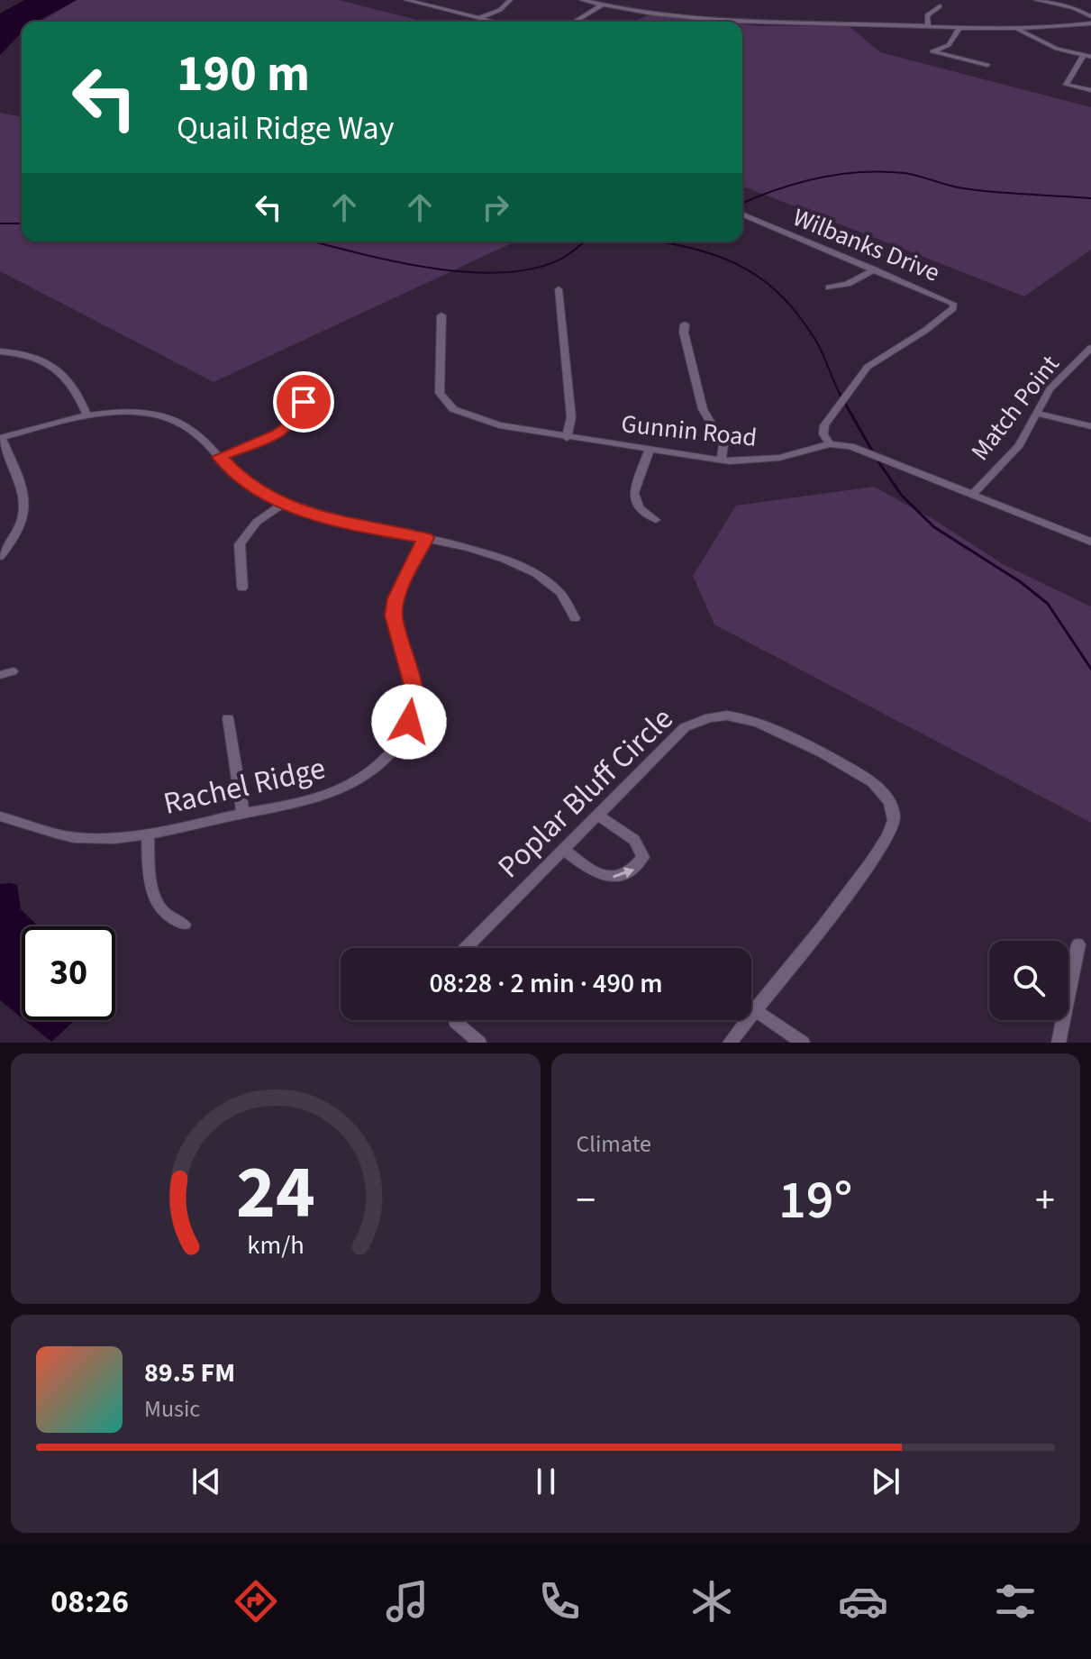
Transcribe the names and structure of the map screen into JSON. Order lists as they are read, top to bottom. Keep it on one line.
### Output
{"streets":{"street":["Wilbanks Drive","Match Point","Gunnin Road","Rachel Ridge","Poplar Bluff Circle"]},"crossings":[["Wilbanks Drive","Gunnin Road"],["Match Point","Gunnin Road"]],"page":{"turn":["190 m","Quail Ridge Way"],"limit":"30","trip":"08:28 · 2 min · 490 m","tile":"Climate","heat":["−","19°","+"],"song":["89.5 FM","Music"],"tabs":"08:26","gauge":["24","km/h"]}}
